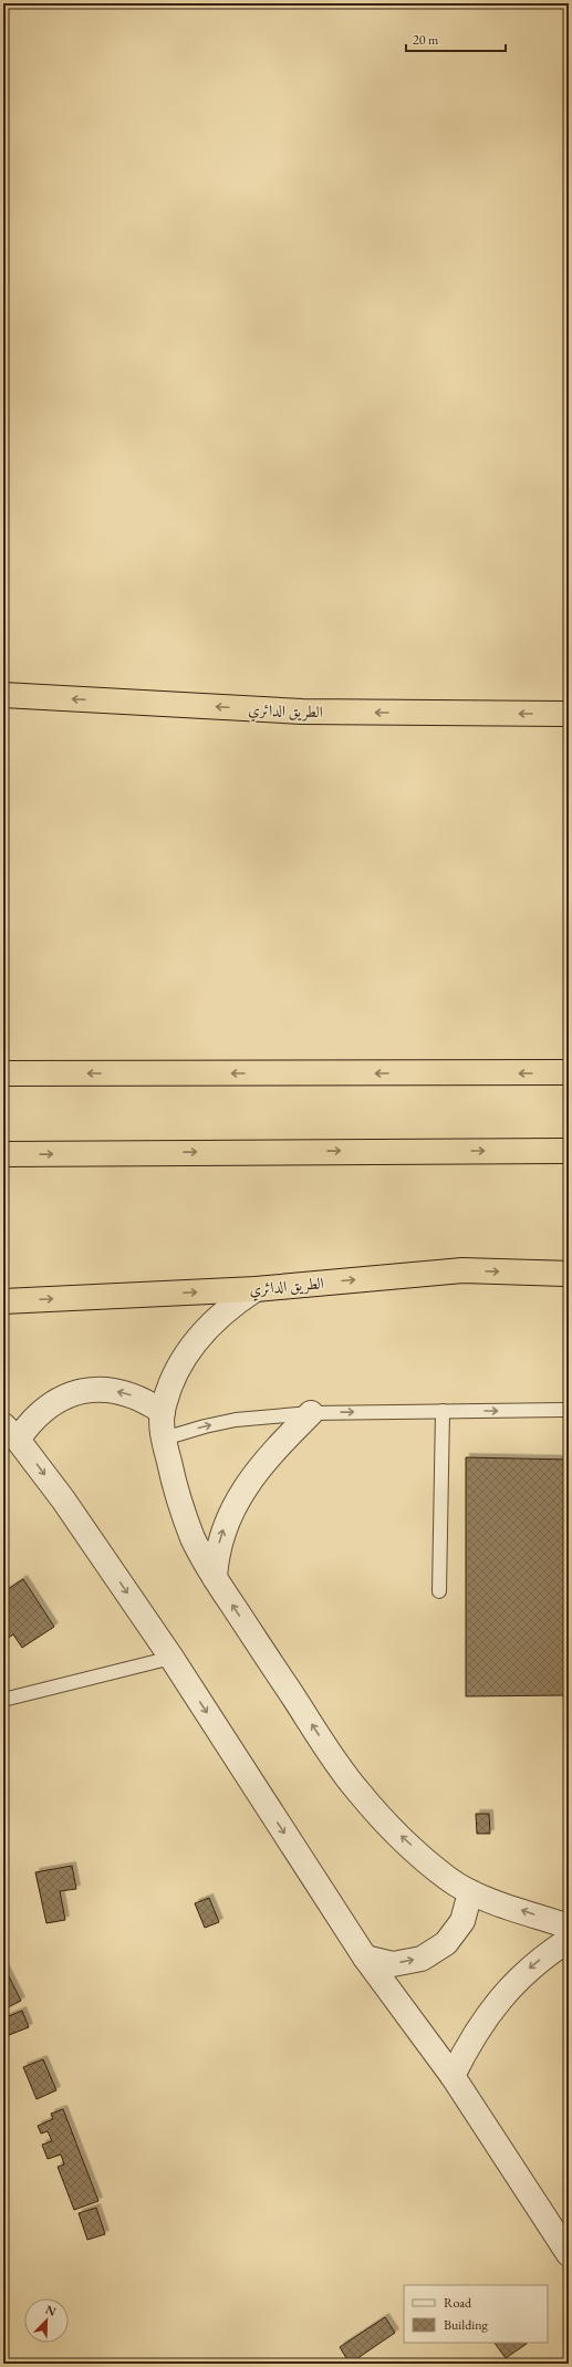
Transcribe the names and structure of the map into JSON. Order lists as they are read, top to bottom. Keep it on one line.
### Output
{"streets":{"highway":["الطريق الدائري"]},"legend":["Road","Building"],"scale_bar":"20 m","north":"top right"}
